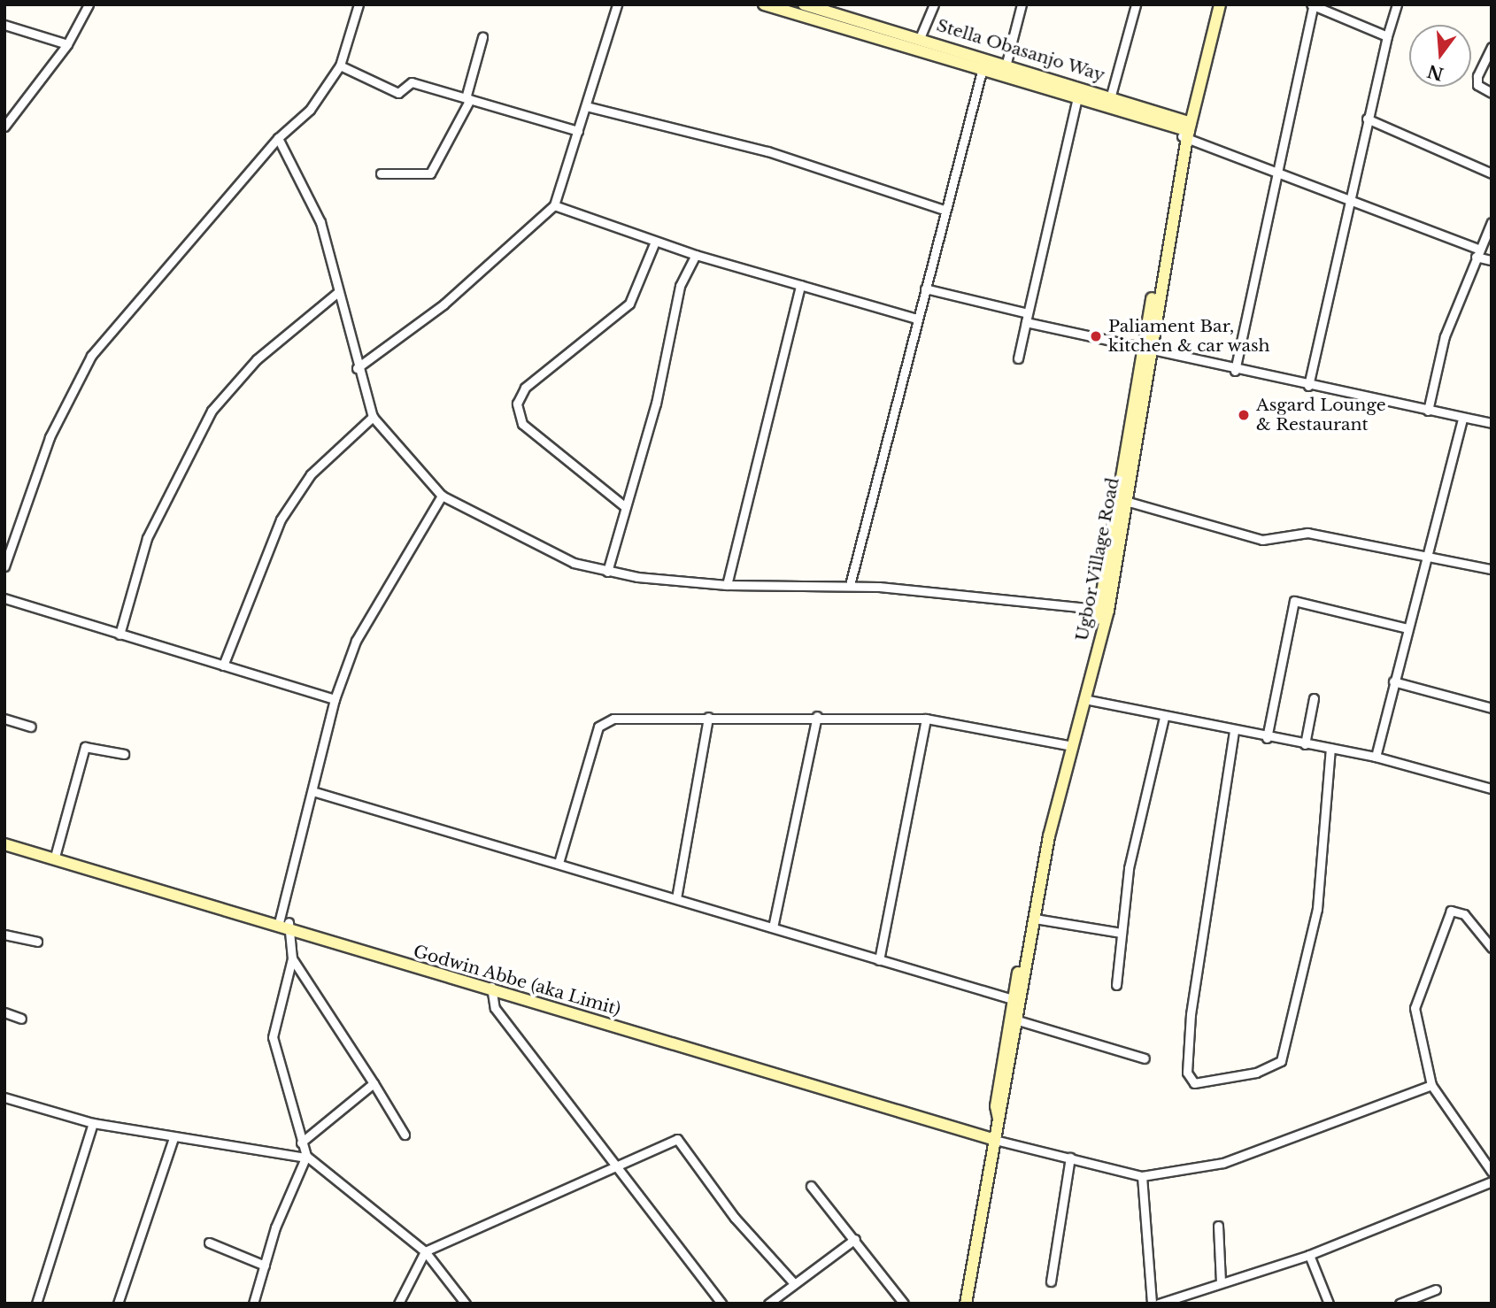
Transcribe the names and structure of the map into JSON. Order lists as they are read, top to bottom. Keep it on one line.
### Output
{"streets":{"street":["Stella Obasanjo Way","Ugbor Village Road","Godwin Abbe (aka Limit)"]},"crossings":[["Stella Obasanjo Way","Ugbor Village Road"],["Ugbor Village Road","Godwin Abbe (aka Limit)"]],"places":["Paliament Bar, kitchen & car wash","Asgard Lounge & Restaurant"],"north":"bottom"}
